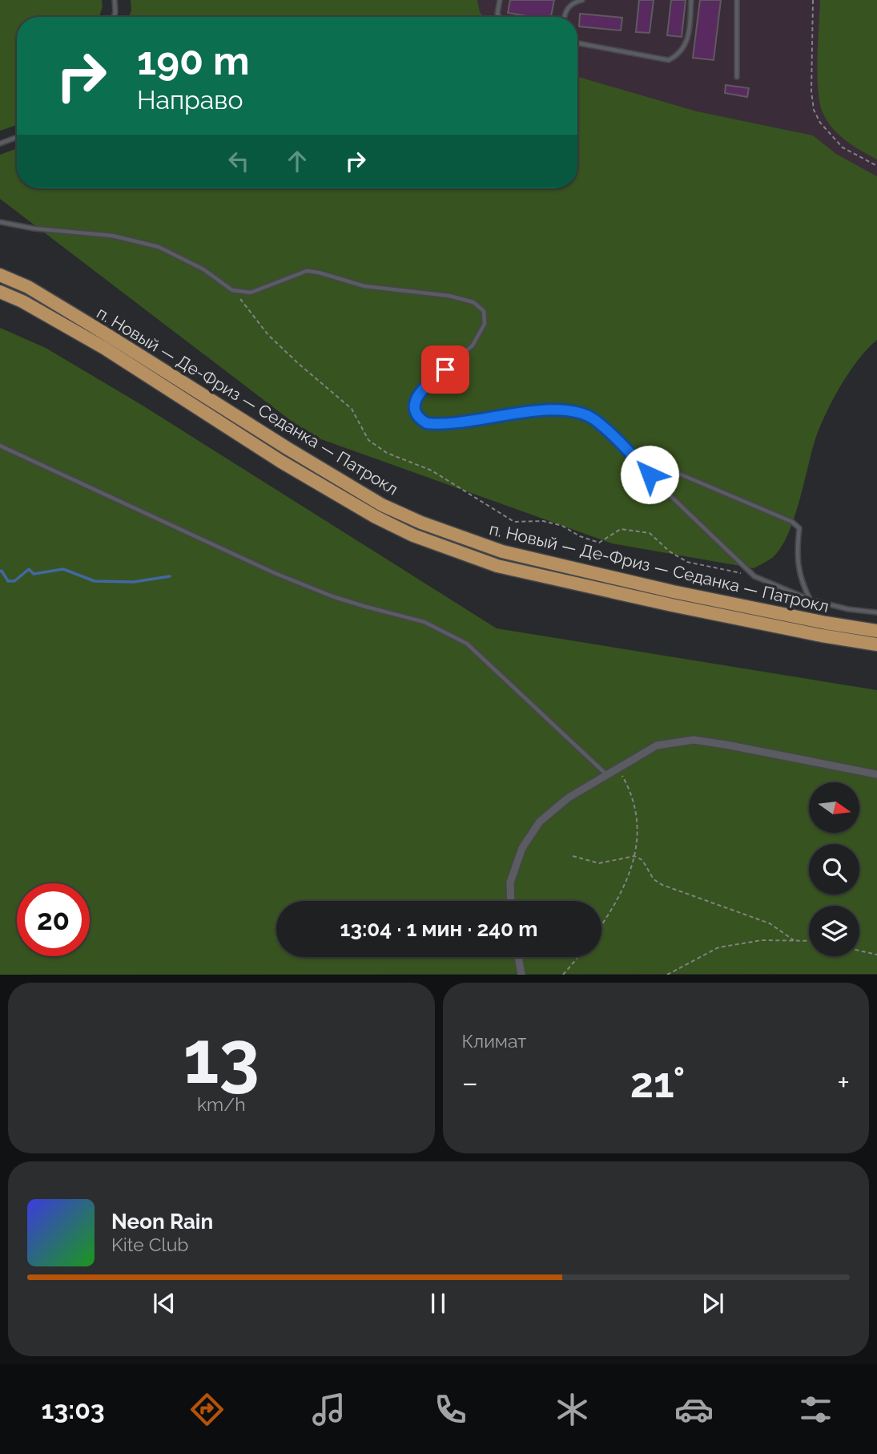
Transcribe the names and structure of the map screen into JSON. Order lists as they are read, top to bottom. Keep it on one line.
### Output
{"streets":{"highway":["п. Новый — Де-Фриз — Седанка — Патрокл"]},"north":"right","page":{"turn":["190 m","Направо"],"limit":"20","trip":"13:04 · 1 мин · 240 m","tile":[["13","km/h"],"Климат"],"heat":["−","21°","+"],"song":["Neon Rain","Kite Club"],"tabs":"13:03"}}
